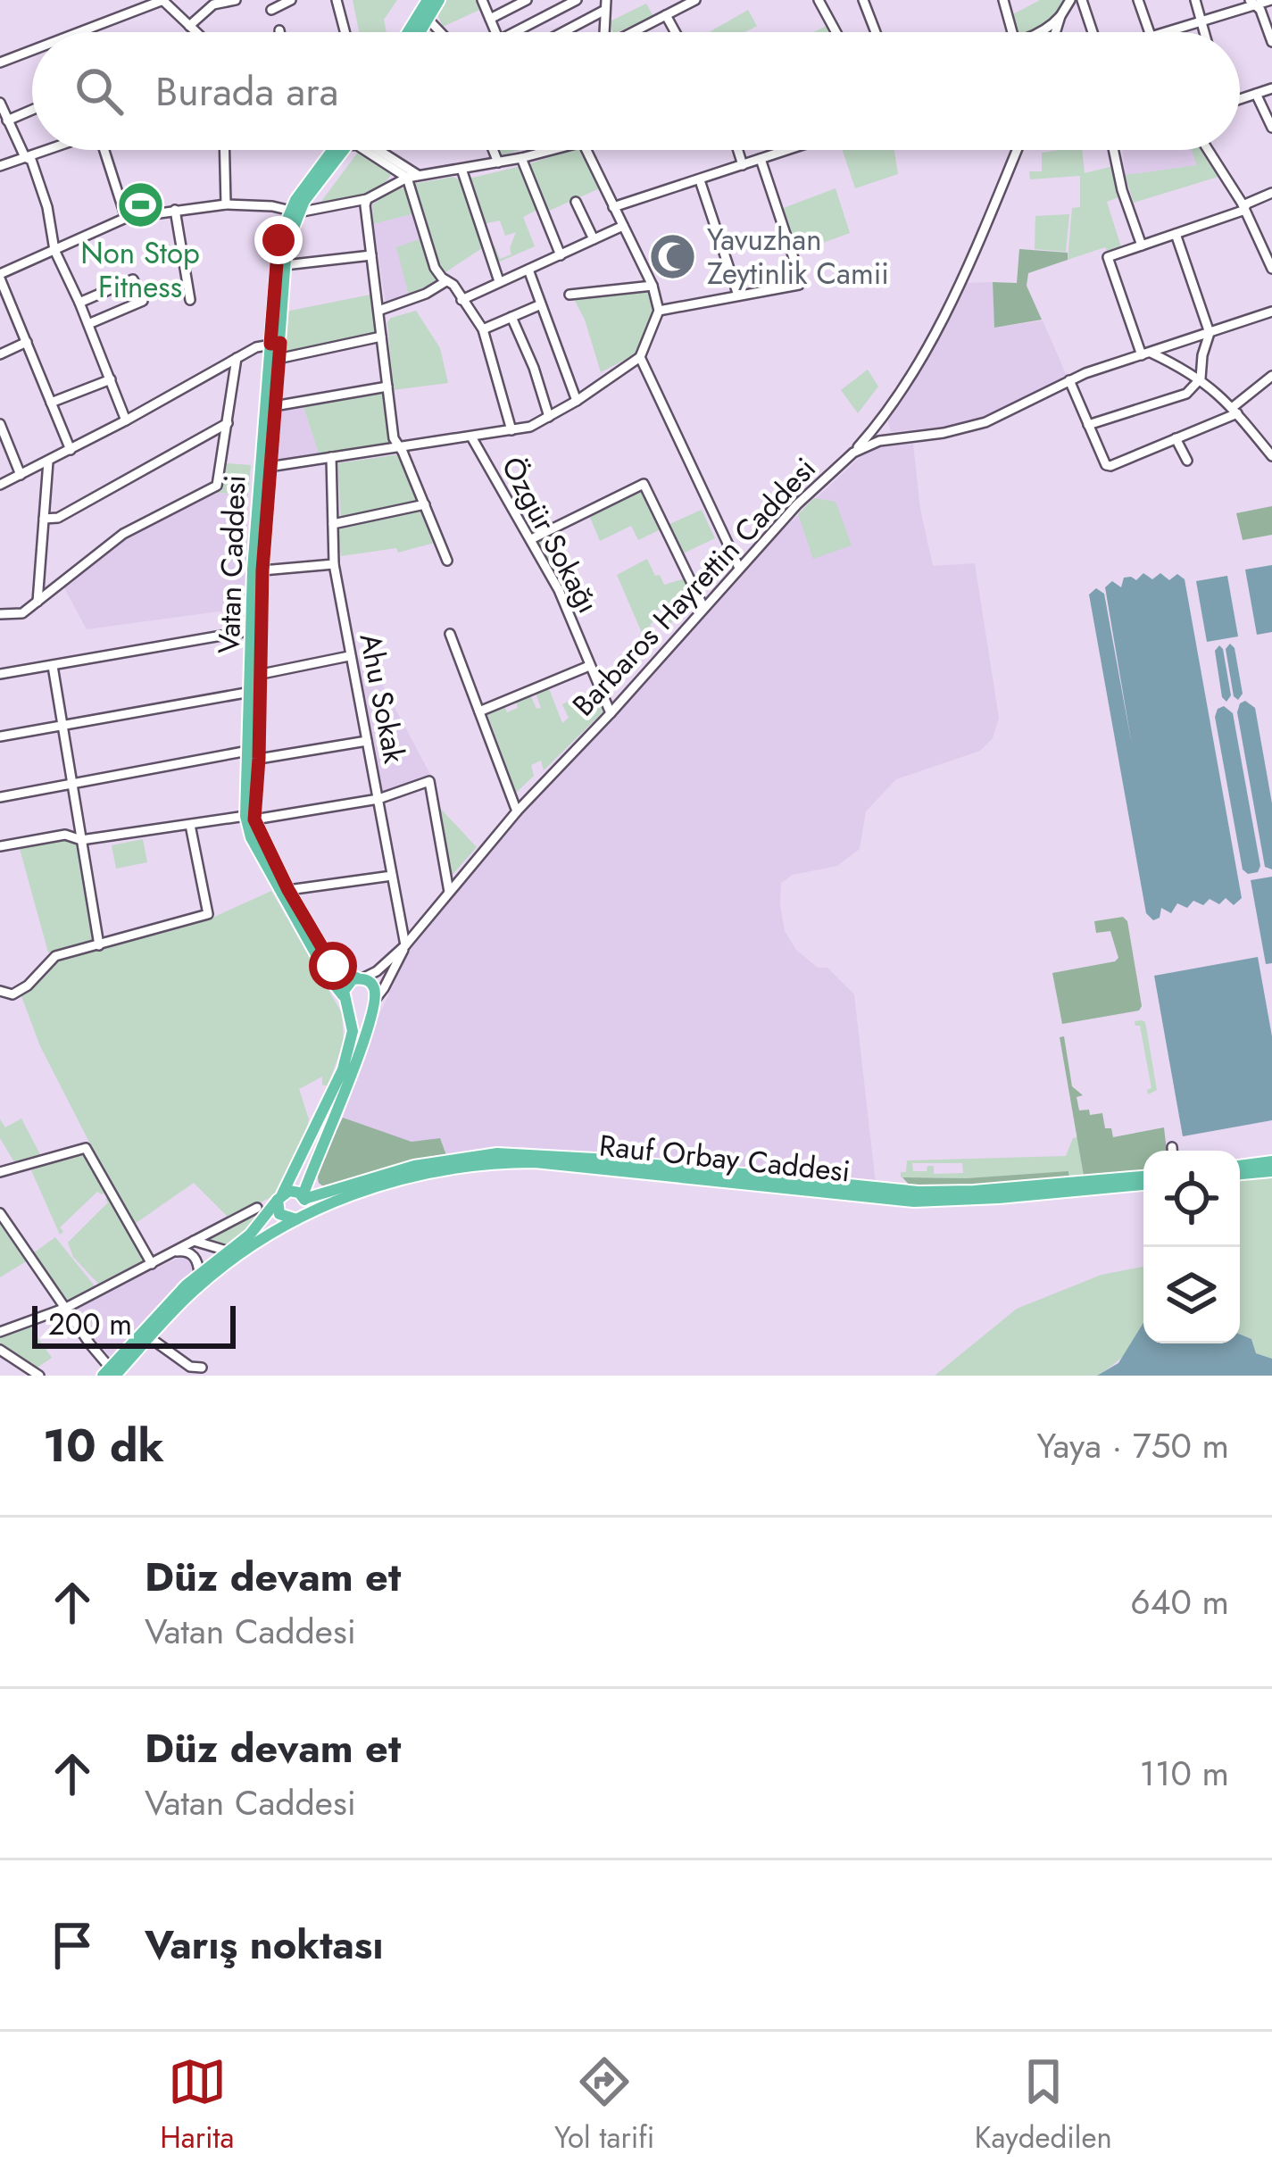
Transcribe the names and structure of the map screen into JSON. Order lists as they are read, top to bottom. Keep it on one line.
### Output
{"streets":{"main road":["Vatan Caddesi","Rauf Orbay Caddesi"],"street":["Özgür Sokağı","Barbaros Hayrettin Caddesi","Ahu Sokak"]},"crossings":[["Özgür Sokağı","Barbaros Hayrettin Caddesi"],["Barbaros Hayrettin Caddesi","Ahu Sokak"]],"places":{"sports":["Non Stop Fitness"],"mosque":["Yavuzhan Zeytinlik Camii"]},"scale_bar":"200 m","page":{"search":"Burada ara","scale":"200 m","heading":["10 dk","Yaya · 750 m"],"list":[["Düz devam et","Vatan Caddesi","640 m"],["Düz devam et","Vatan Caddesi","110 m"],"Varış noktası"],"nav":["Harita","Yol tarifi","Kaydedilen"]}}
